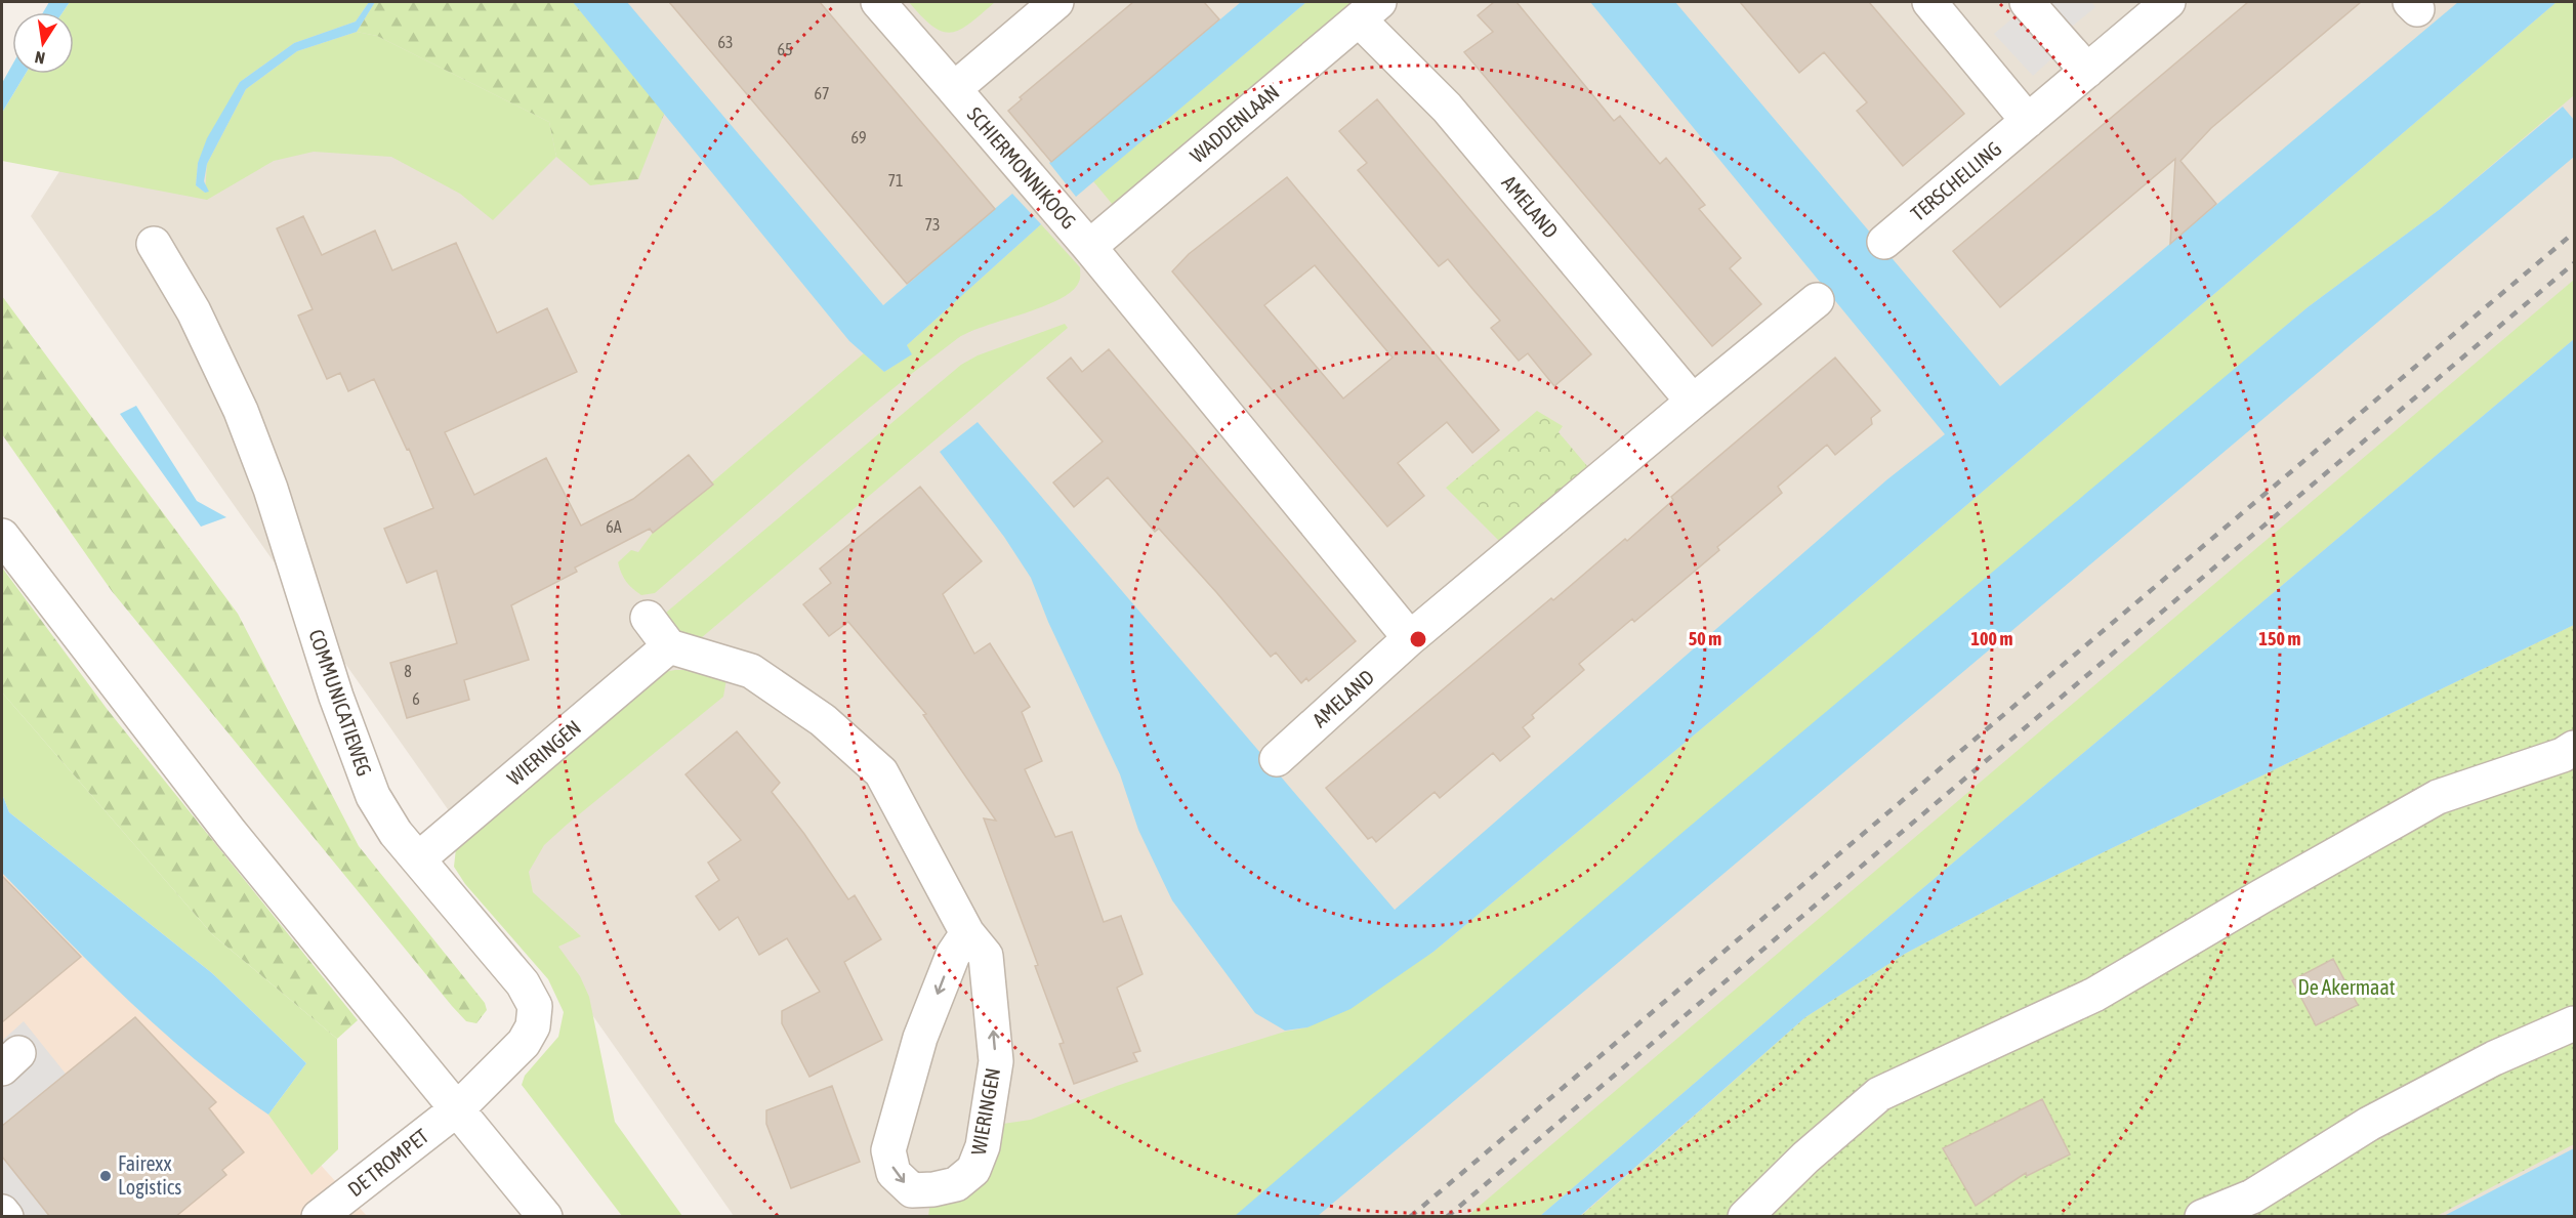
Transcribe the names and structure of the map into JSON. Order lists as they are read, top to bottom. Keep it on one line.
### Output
{"streets":{"street":["WADDENLAAN","SCHIERMONNIKOOG","TERSCHELLING","AMELAND","COMMUNICATIEWEG","WIERINGEN","DE TROMPET"]},"crossings":[["WADDENLAAN","SCHIERMONNIKOOG"],["WADDENLAAN","AMELAND"],["COMMUNICATIEWEG","WIERINGEN"],["COMMUNICATIEWEG","DE TROMPET"]],"parks":["De Akermaat"],"places":["Fairexx Logistics"],"house_numbers":["63","65","67","69","71","73","6A","8","6"],"north":"bottom","rings":["50 m","100 m","150 m"]}
